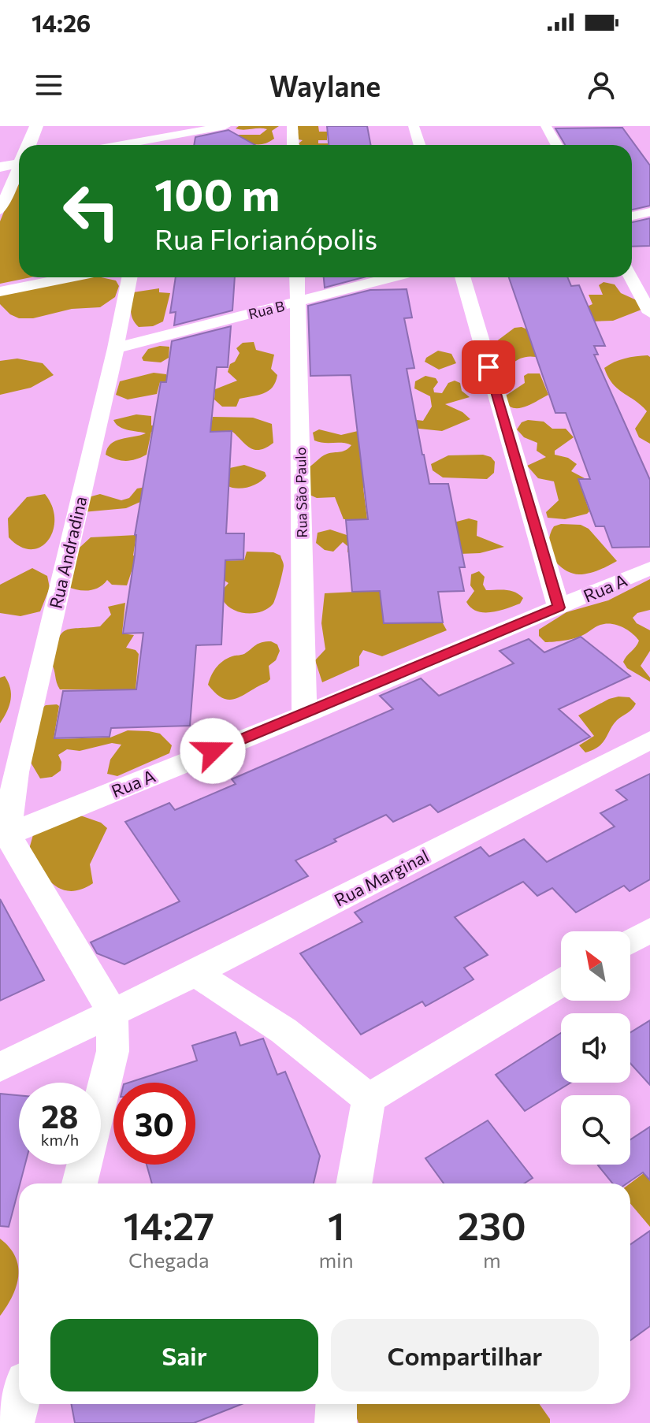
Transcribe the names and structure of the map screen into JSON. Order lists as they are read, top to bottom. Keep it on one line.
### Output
{"streets":{"street":["Rua B","Rua São Paulo","Rua Andradina","Rua A","Rua Marginal"]},"crossings":[["Rua B","Rua São Paulo"],["Rua B","Rua Andradina"],["Rua São Paulo","Rua A"],["Rua Andradina","Rua A"]],"north":"top left","page":{"status":"14:26","header":"Waylane","turn":["100 m","Rua Florianópolis"],"speed":"28 km/h","limit":"30","eta":["14:27","Chegada","1","min","230","m"],"buttons":["Sair","Compartilhar"]}}
